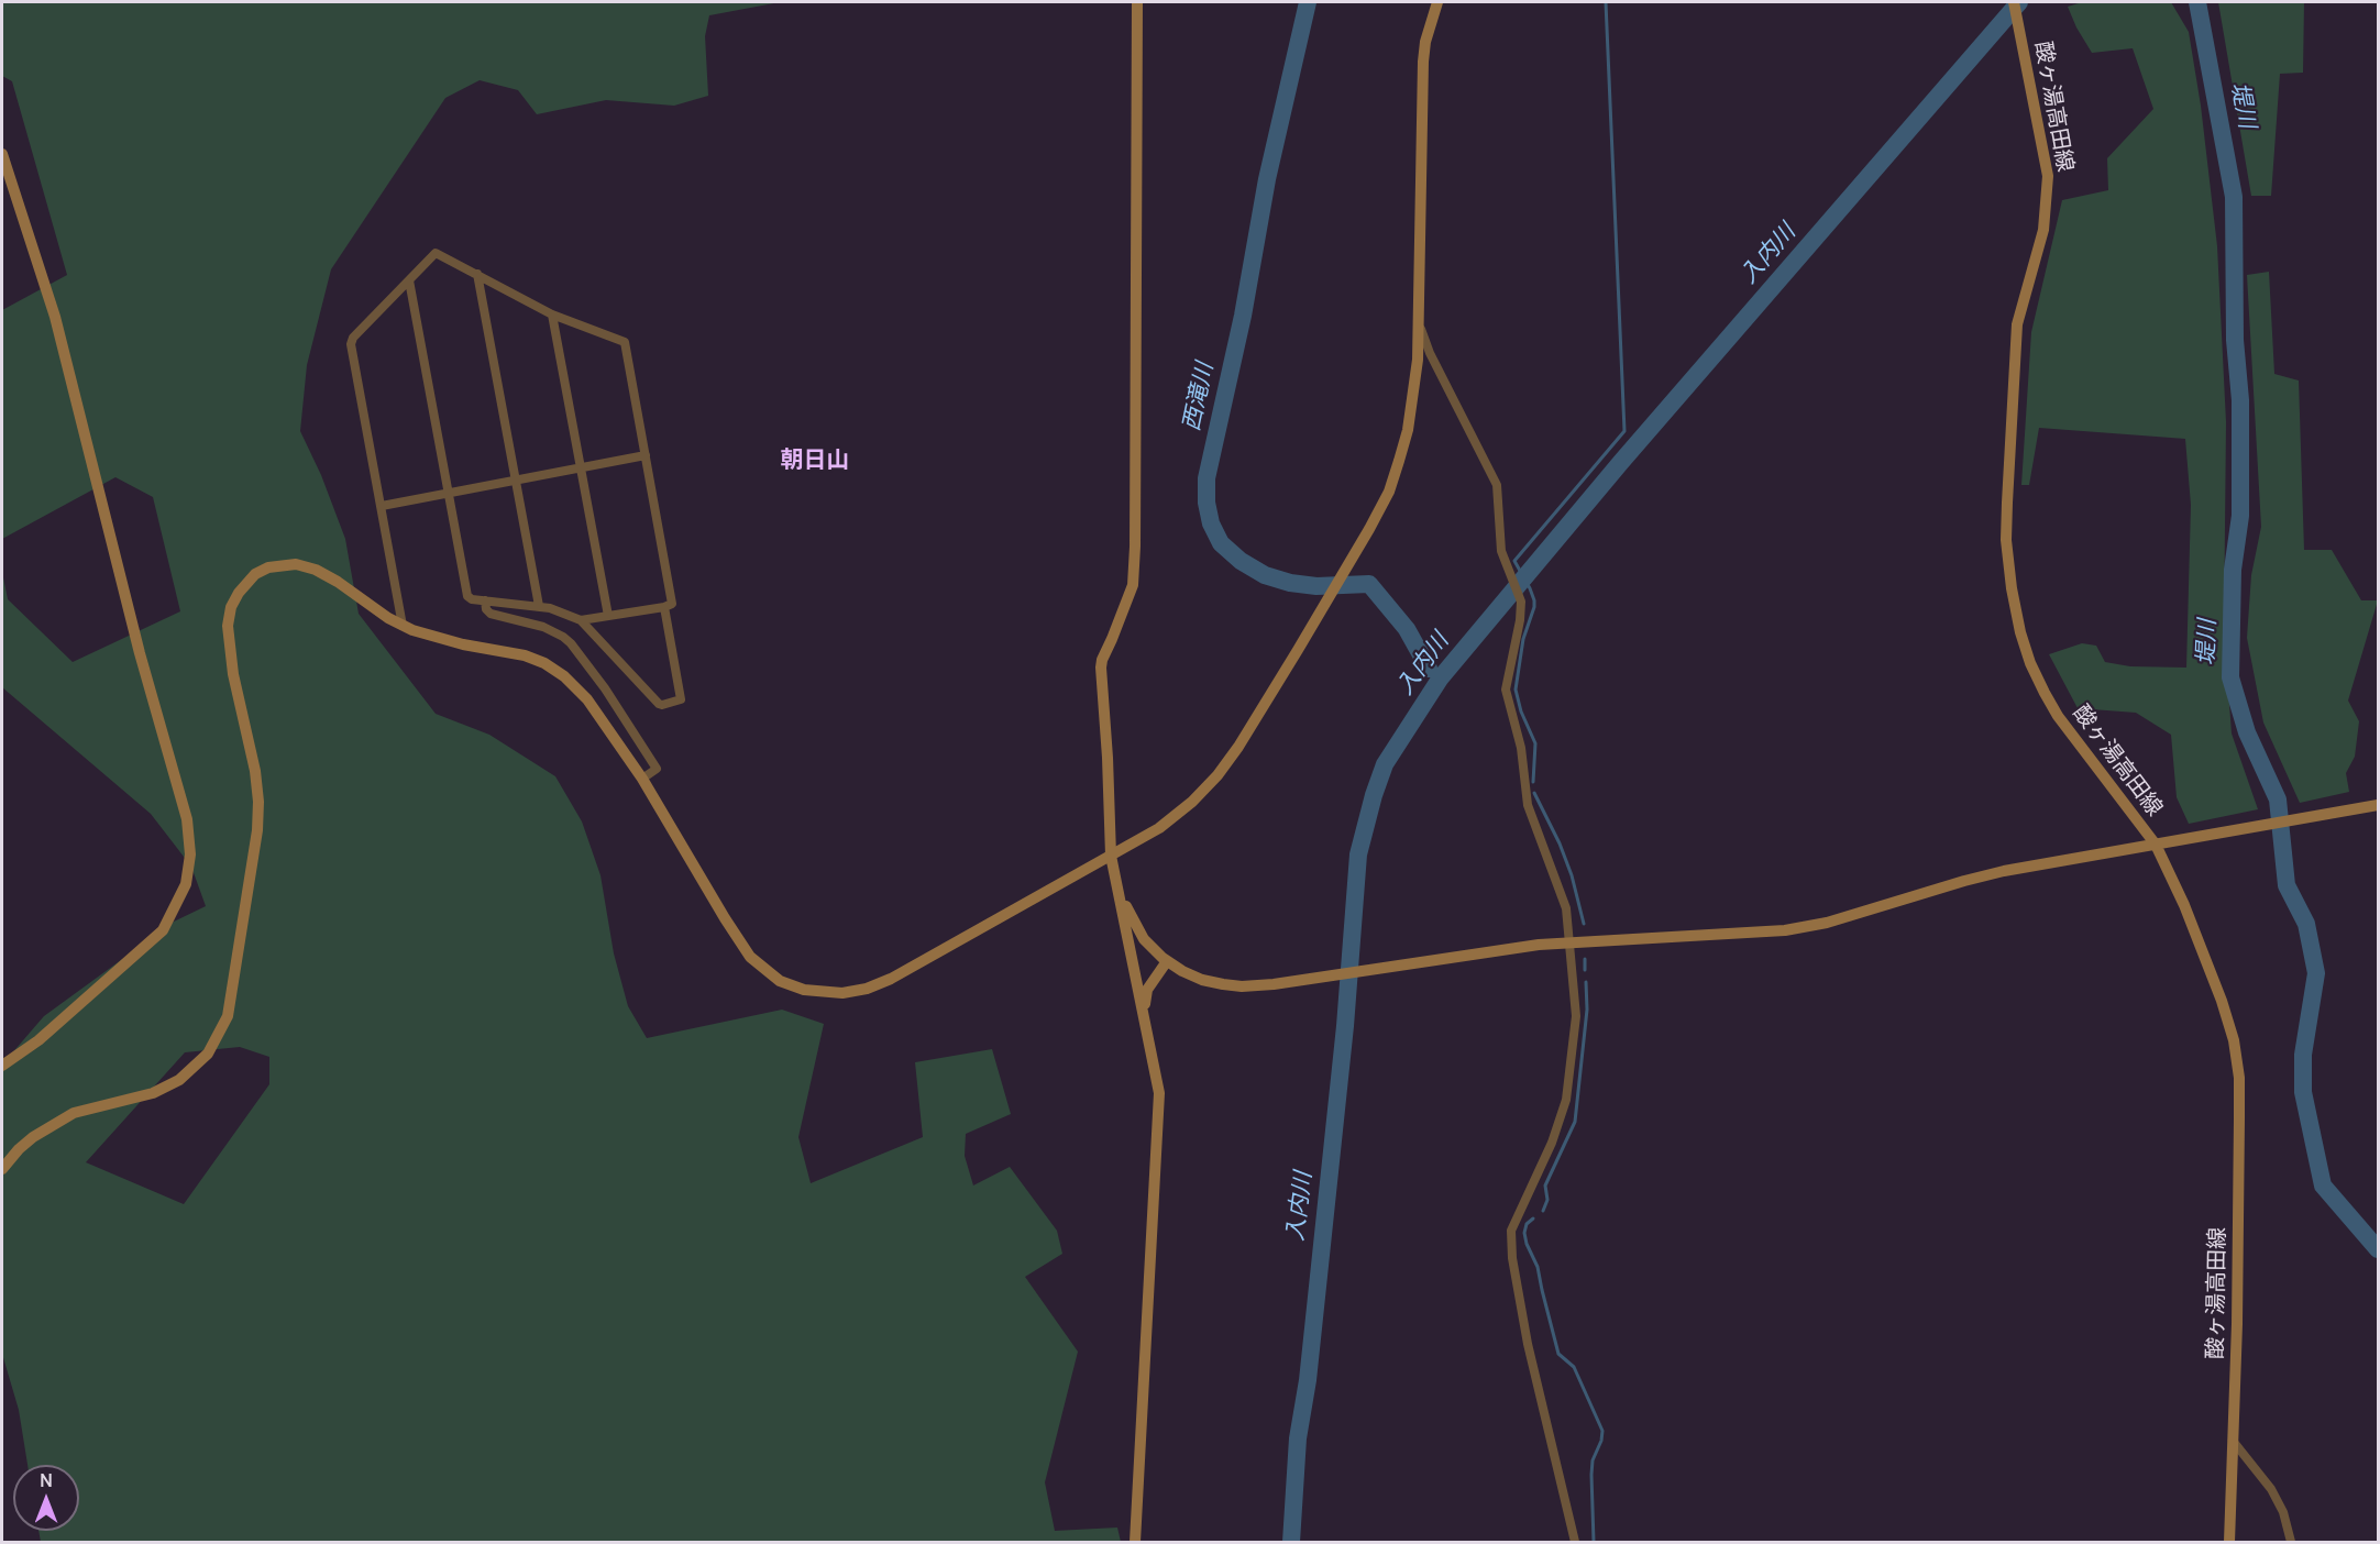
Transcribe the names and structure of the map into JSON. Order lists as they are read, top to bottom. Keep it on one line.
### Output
{"streets":{"street":["酸ヶ湯高田線"]},"districts":["朝日山"],"water":["堤川","入内川","西滝川"],"north":"top"}
